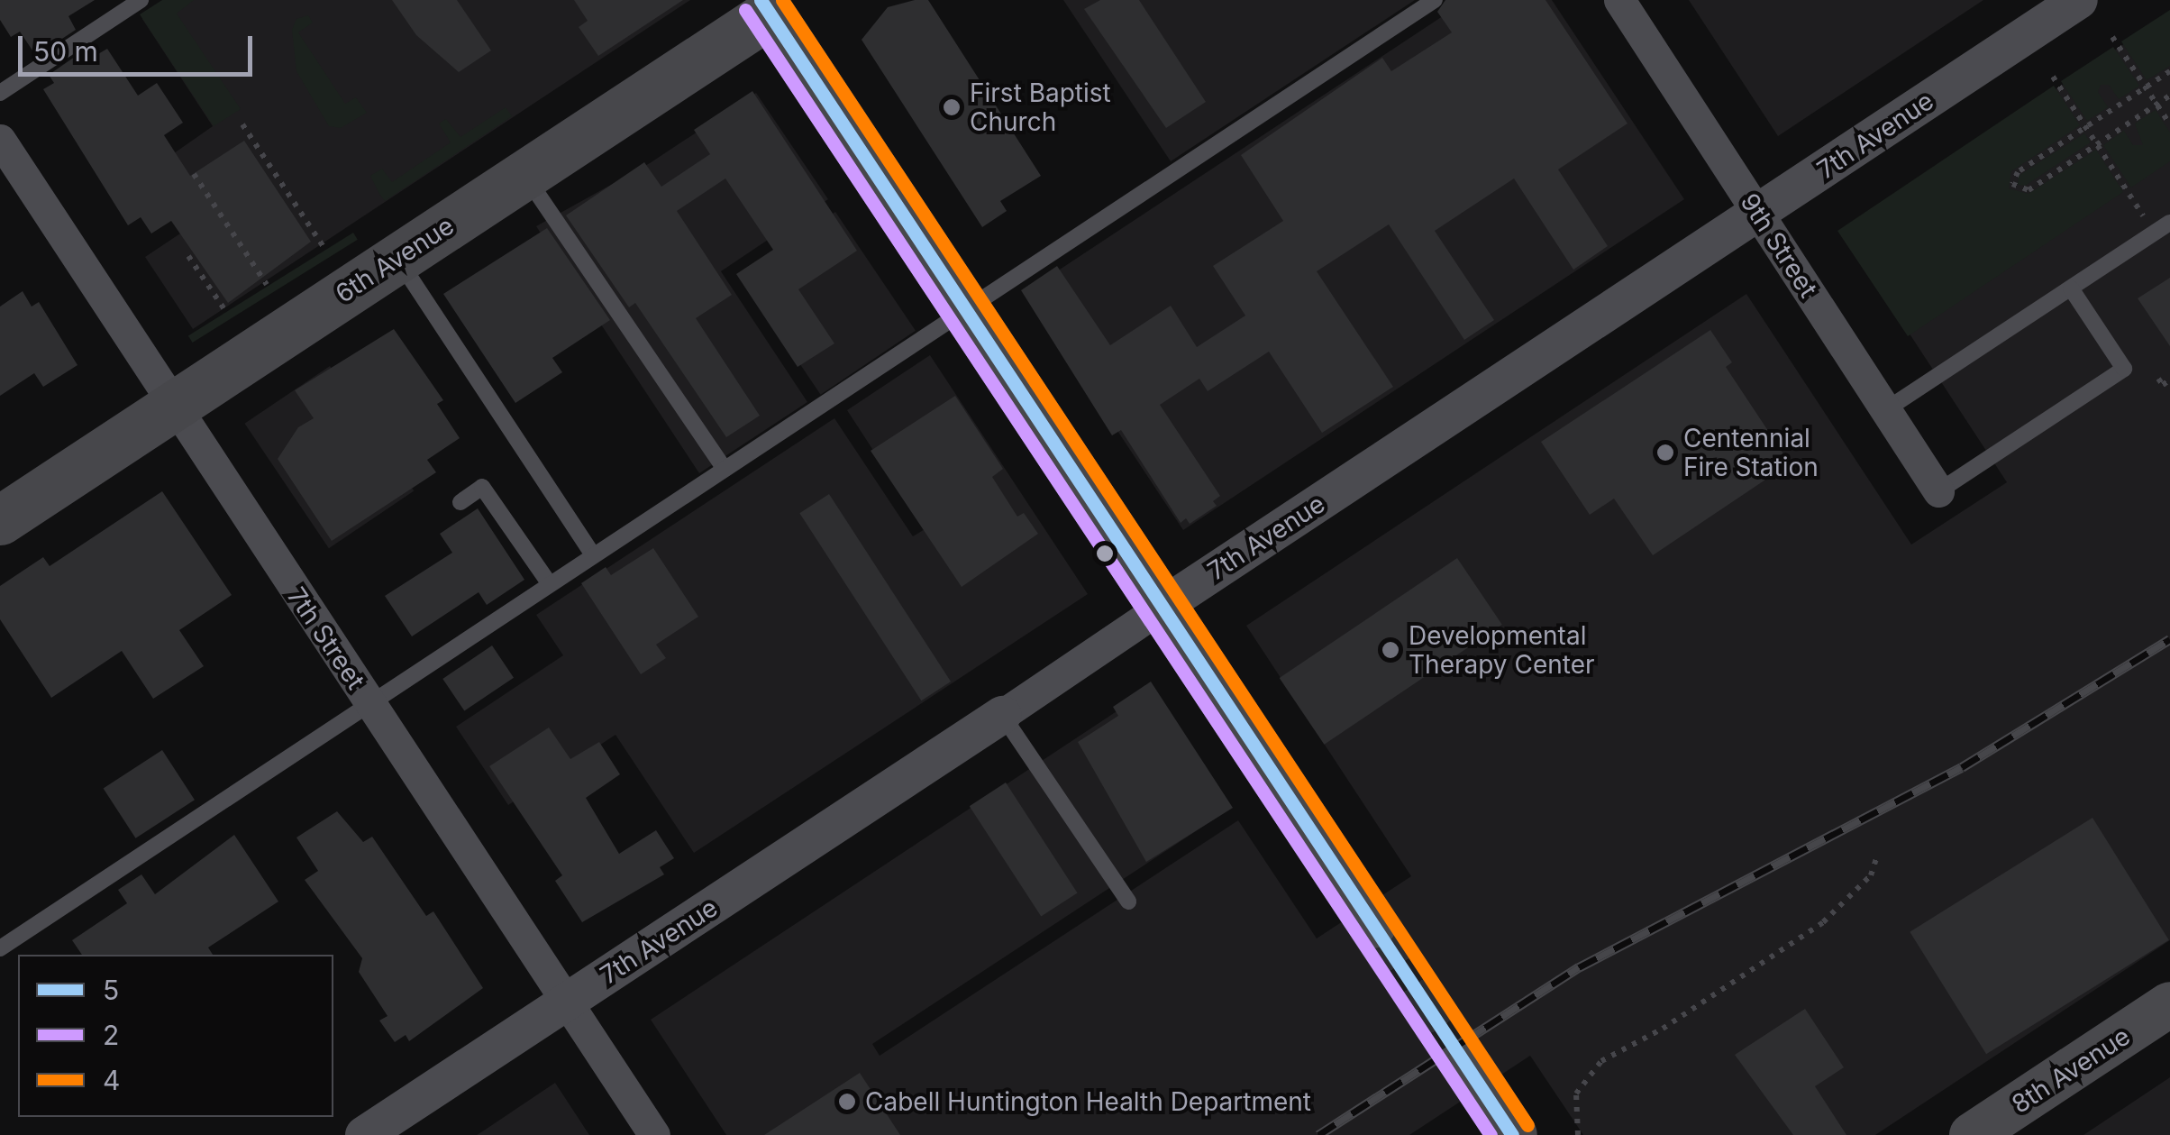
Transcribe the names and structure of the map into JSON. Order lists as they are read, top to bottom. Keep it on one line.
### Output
{"streets":{"main road":["6th Avenue","8th Avenue"],"street":["7th Avenue","9th Street","7th Street"]},"crossings":[["7th Avenue","9th Street"],["7th Avenue","7th Street"],["6th Avenue","7th Street"]],"places":["First Baptist Church","Centennial Fire Station","Developmental Therapy Center","Cabell Huntington Health Department"],"lines":["transit line 5","transit line 4","transit line 2"],"legend":["5","2","4"],"scale_bar":"50 m"}
